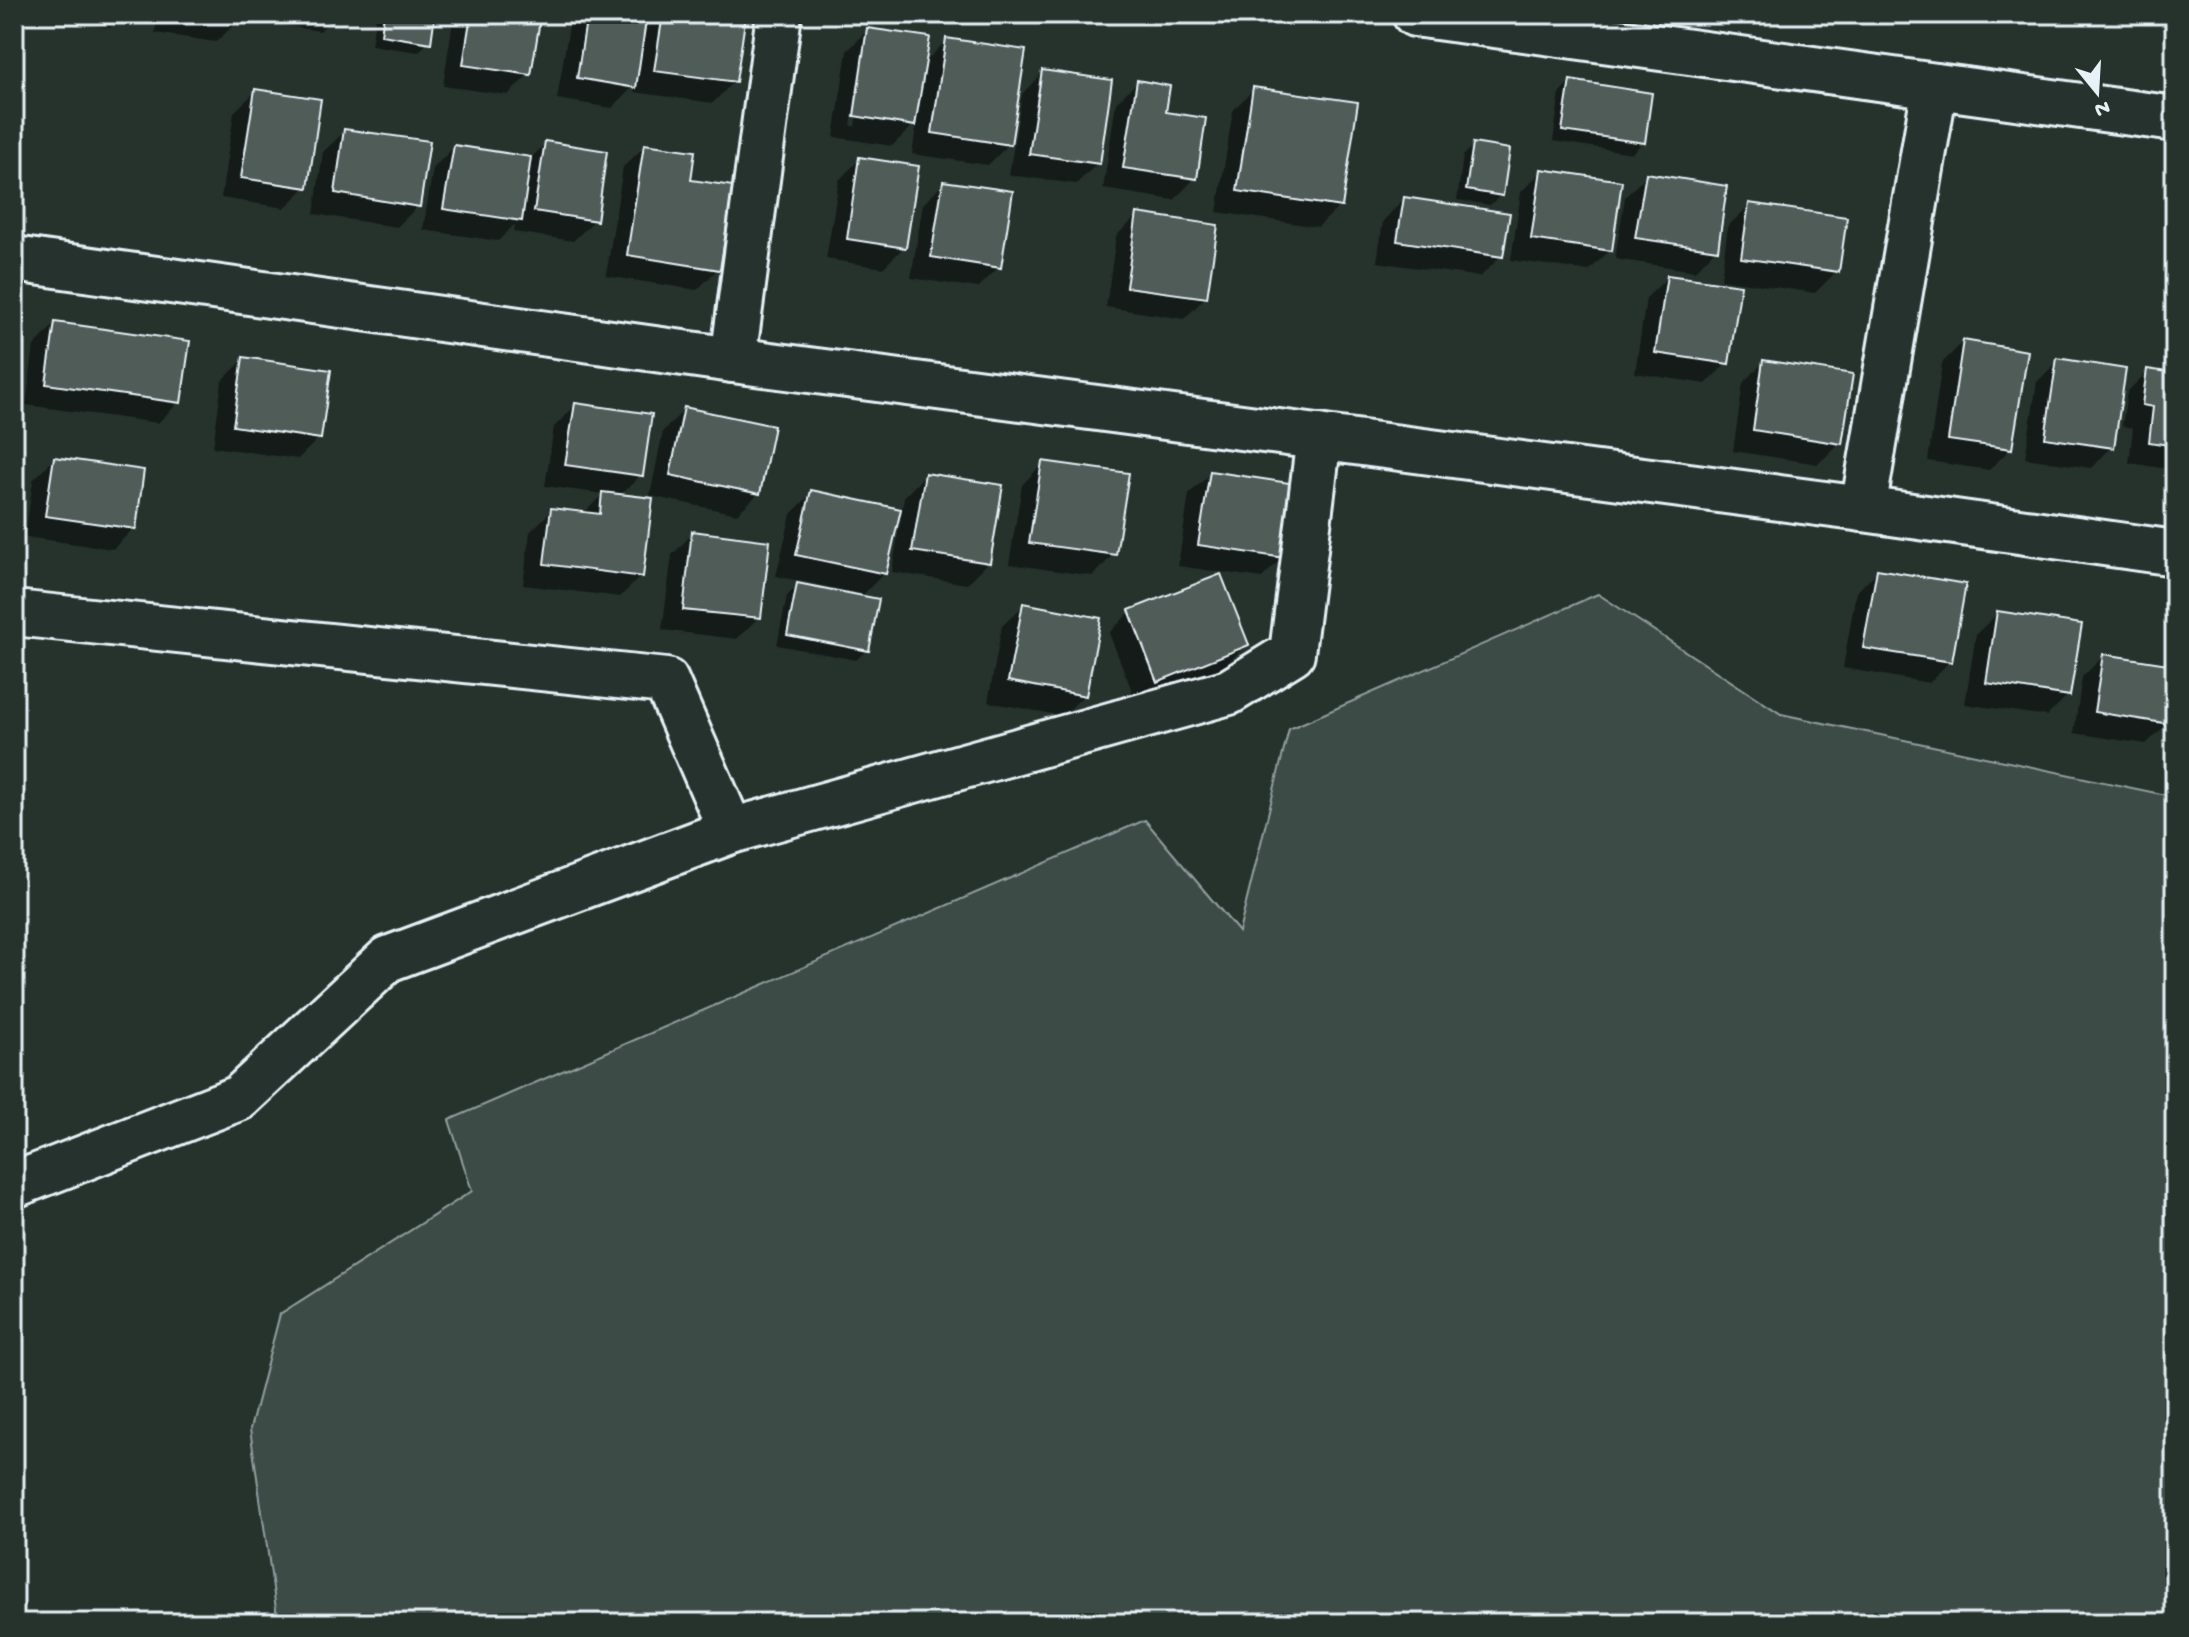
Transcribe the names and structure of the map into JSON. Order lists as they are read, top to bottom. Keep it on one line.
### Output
{"north":"bottom"}
